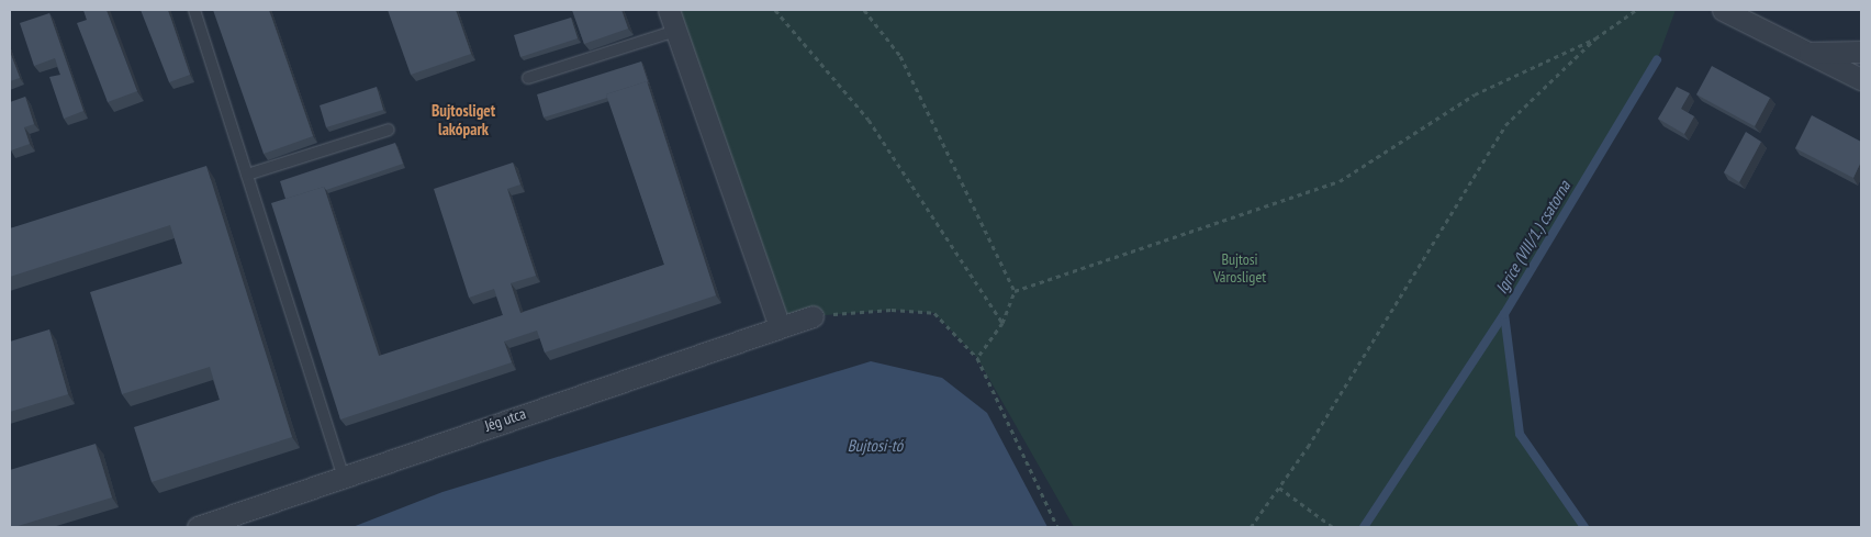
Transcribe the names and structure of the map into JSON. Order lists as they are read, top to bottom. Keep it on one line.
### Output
{"streets":{"street":["Jég utca"]},"districts":["Bujtosliget lakópark"],"water":["Igrice (VIII/1.) csatorna","Bujtosi-tó"],"parks":["Bujtosi Városliget"]}
